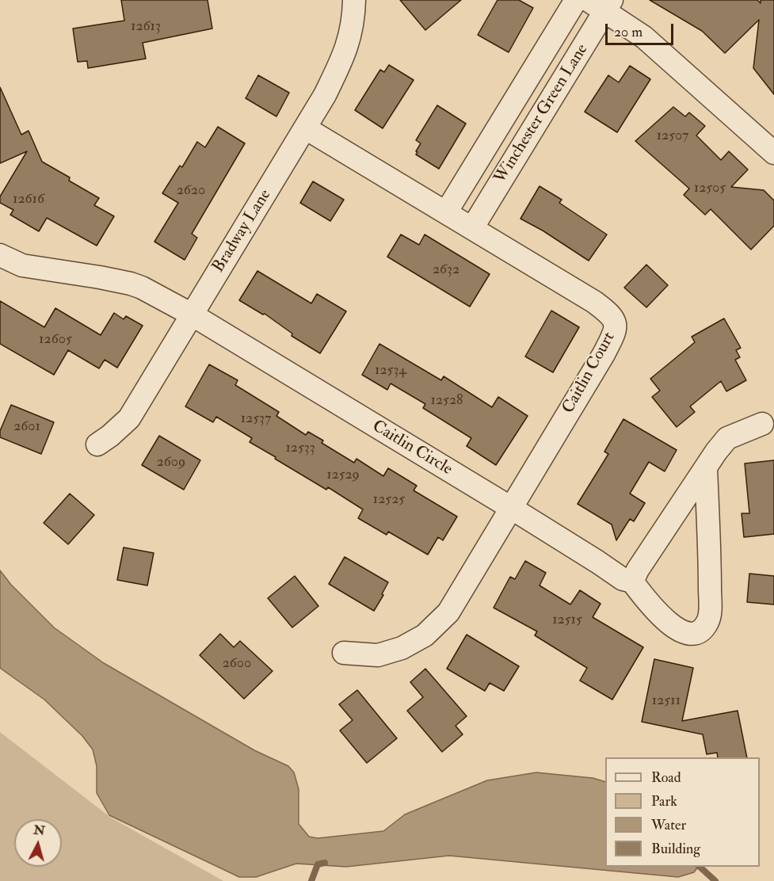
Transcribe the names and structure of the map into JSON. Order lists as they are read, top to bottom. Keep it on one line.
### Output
{"streets":{"street":["Winchester Green Lane","Bradway Lane","Caitlin Court","Caitlin Circle"]},"crossings":[["Winchester Green Lane","Caitlin Court"],["Bradway Lane","Caitlin Court"],["Bradway Lane","Caitlin Circle"],["Caitlin Court","Caitlin Circle"]],"house_numbers":["12613","12507","12505","2620","12616","2632","12605","12534","12528","12537","2601","12533","2609","12529","12525","12515","2600","12511"],"legend":["Road","Park","Water","Building"],"scale_bar":"20 m","north":"top"}
